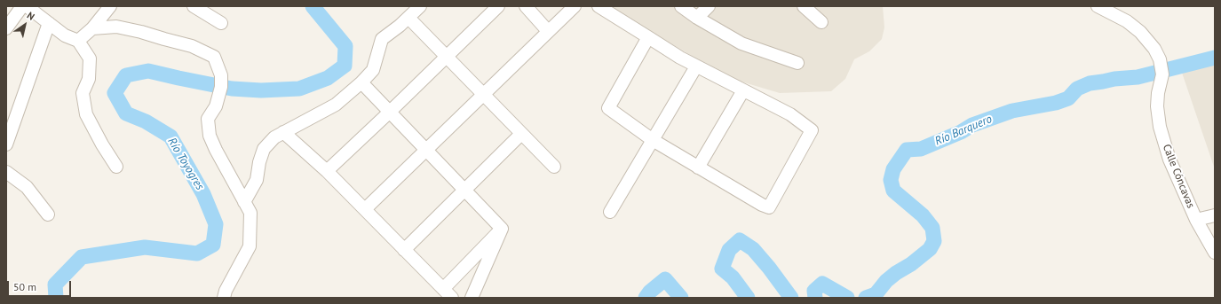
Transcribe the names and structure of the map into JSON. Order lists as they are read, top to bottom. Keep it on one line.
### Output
{"streets":{"street":["Calle Cóncavas"]},"water":["Río Barquero","Río Toyogres"],"scale_bar":"50 m","north":"top right"}
